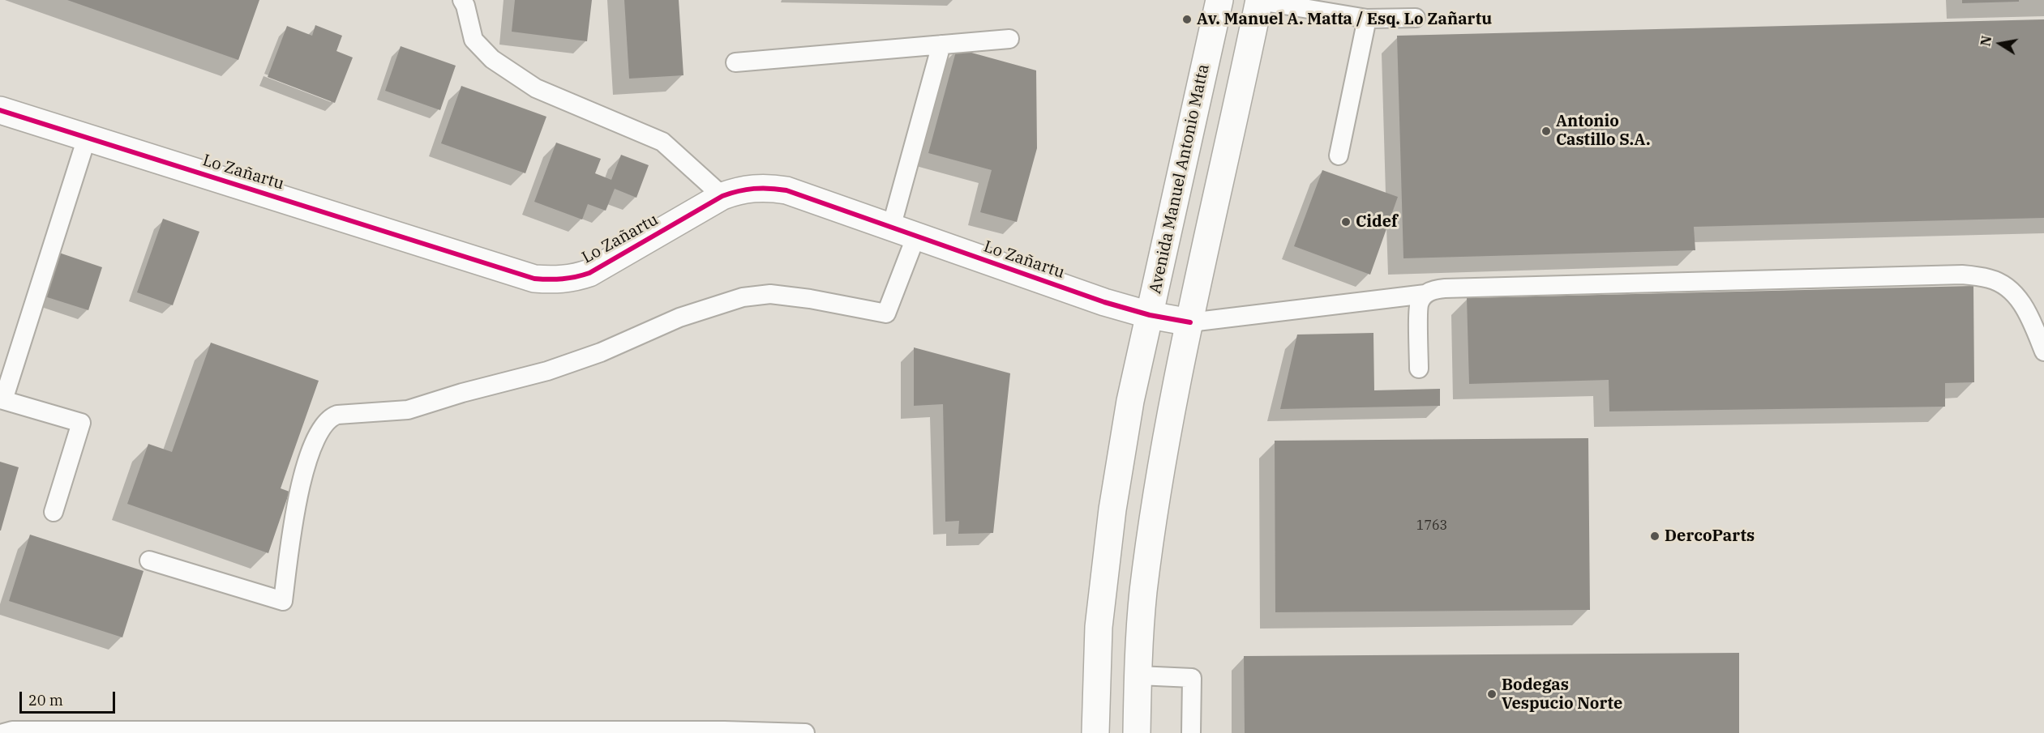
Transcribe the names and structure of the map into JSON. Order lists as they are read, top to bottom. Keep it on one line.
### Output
{"streets":{"main road":["Lo Zañartu","Avenida Manuel Antonio Matta"]},"crossings":[["Lo Zañartu","Avenida Manuel Antonio Matta"]],"places":["Av. Manuel A. Matta / Esq. Lo Zañartu","Antonio Castillo S.A.","Cidef","DercoParts","Bodegas Vespucio Norte"],"house_numbers":["1763"],"scale_bar":"20 m","north":"left"}
